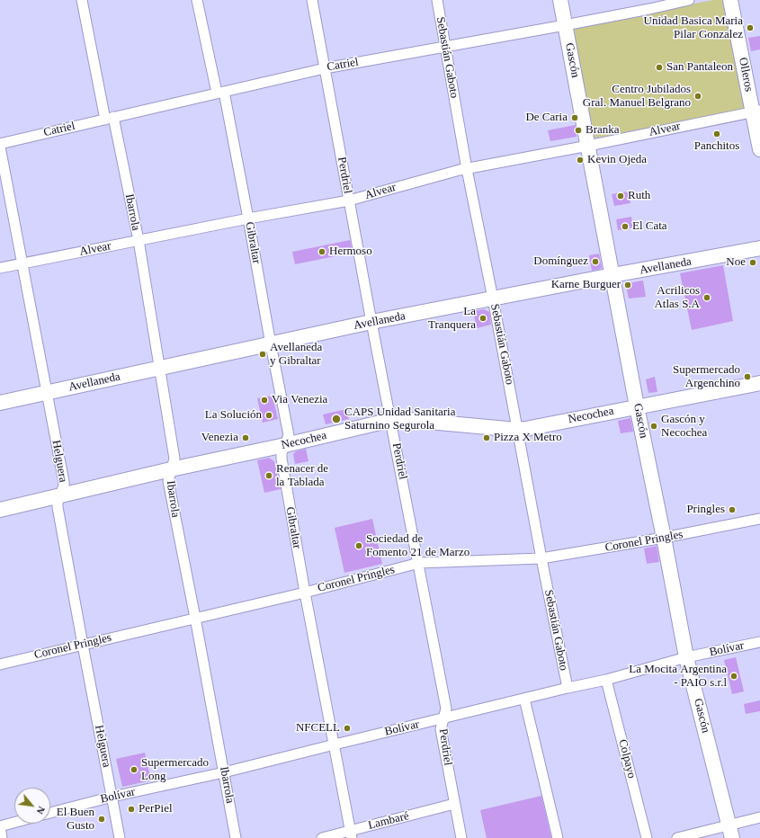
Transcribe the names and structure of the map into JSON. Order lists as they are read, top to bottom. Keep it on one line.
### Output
{"streets":{"street":["Sebastián Gaboto","Gascón","Catriel","Olleros","Alvear","Perdriel","Ibarrola","Gibraltar","Avellaneda","Necochea","Helguera","Coronel Pringles","Bolívar","Colpayo","Lambaré"]},"crossings":[["Sebastián Gaboto","Catriel"],["Sebastián Gaboto","Alvear"],["Sebastián Gaboto","Avellaneda"],["Sebastián Gaboto","Necochea"],["Sebastián Gaboto","Coronel Pringles"],["Sebastián Gaboto","Bolívar"],["Gascón","Catriel"],["Gascón","Alvear"],["Gascón","Avellaneda"],["Gascón","Necochea"],["Gascón","Coronel Pringles"],["Gascón","Bolívar"],["Catriel","Perdriel"],["Catriel","Ibarrola"],["Catriel","Gibraltar"],["Olleros","Alvear"],["Alvear","Perdriel"],["Alvear","Ibarrola"],["Alvear","Gibraltar"],["Alvear","Helguera"],["Perdriel","Avellaneda"],["Perdriel","Necochea"],["Perdriel","Coronel Pringles"],["Perdriel","Bolívar"],["Perdriel","Lambaré"],["Ibarrola","Avellaneda"],["Ibarrola","Necochea"],["Ibarrola","Coronel Pringles"],["Ibarrola","Bolívar"],["Gibraltar","Avellaneda"],["Gibraltar","Necochea"],["Gibraltar","Coronel Pringles"],["Gibraltar","Bolívar"],["Gibraltar","Lambaré"],["Avellaneda","Helguera"],["Necochea","Helguera"],["Helguera","Coronel Pringles"],["Helguera","Bolívar"],["Bolívar","Colpayo"]],"places":["Unidad Basica Maria Pilar Gonzalez","San Pantaleon","Centro Jubilados Gral. Manuel Belgrano","De Caria","Branka","Panchitos","Kevin Ojeda","Ruth","El Cata","Hermoso","Domínguez","Noe","Karne Burguer","Acrilicos Atlas S.A","La Tranquera","Avellaneda y Gibraltar","Supermercado Argenchino","Via Venezia","La Solución","CAPS Unidad Sanitaria Saturnino Segurola","Gascón y Necochea","Venezia","Pizza X Metro","Renacer de la Tablada","Pringles","Sociedad de Fomento 21 de Marzo","La Mocita Argentina - PAIO s.r.l","NFCELL","Supermercado Long","PerPiel","El Buen Gusto"],"north":"bottom right"}
